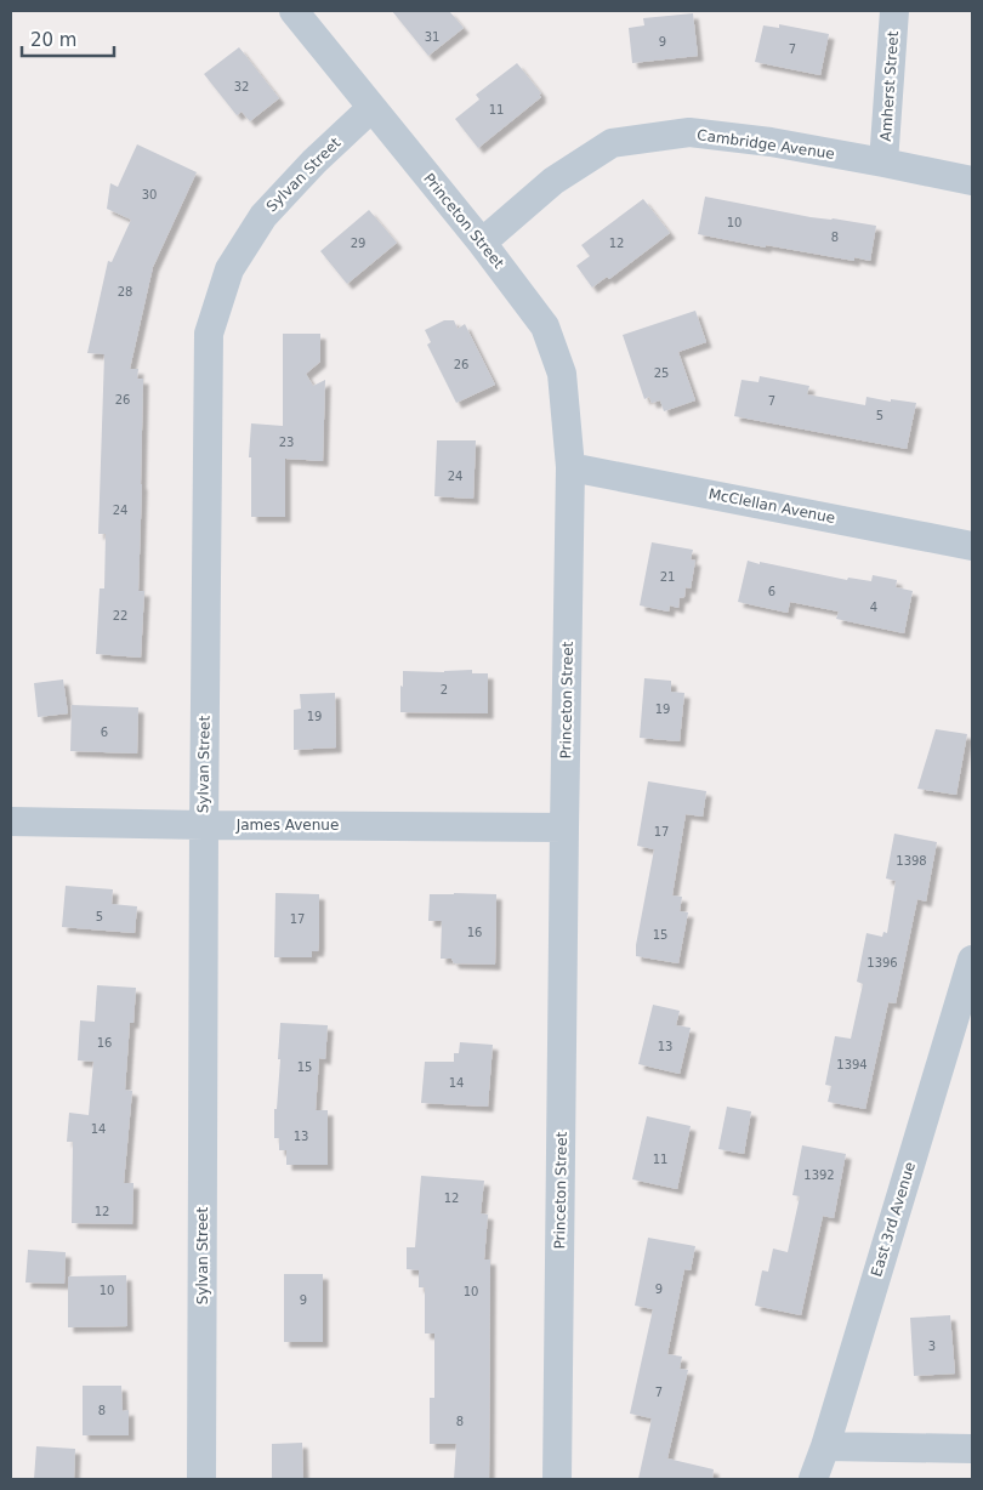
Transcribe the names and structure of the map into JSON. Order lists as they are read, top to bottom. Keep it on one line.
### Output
{"streets":{"street":["Amherst Street","Cambridge Avenue","Sylvan Street","Princeton Street","McClellan Avenue","James Avenue","East 3rd Avenue"]},"crossings":[["Amherst Street","Cambridge Avenue"],["Cambridge Avenue","Princeton Street"],["Sylvan Street","Princeton Street"],["Sylvan Street","James Avenue"],["Princeton Street","McClellan Avenue"],["Princeton Street","James Avenue"]],"house_numbers":["31","9","7","32","11","30","10","8","29","12","28","26","25","26","7","5","23","24","24","21","6","4","22","2","19","19","6","17","1398","5","17","16","15","1396","16","13","1394","15","14","14","13","11","1392","12","12","9","10","10","9","3","7","8","8"],"scale_bar":"20 m"}
